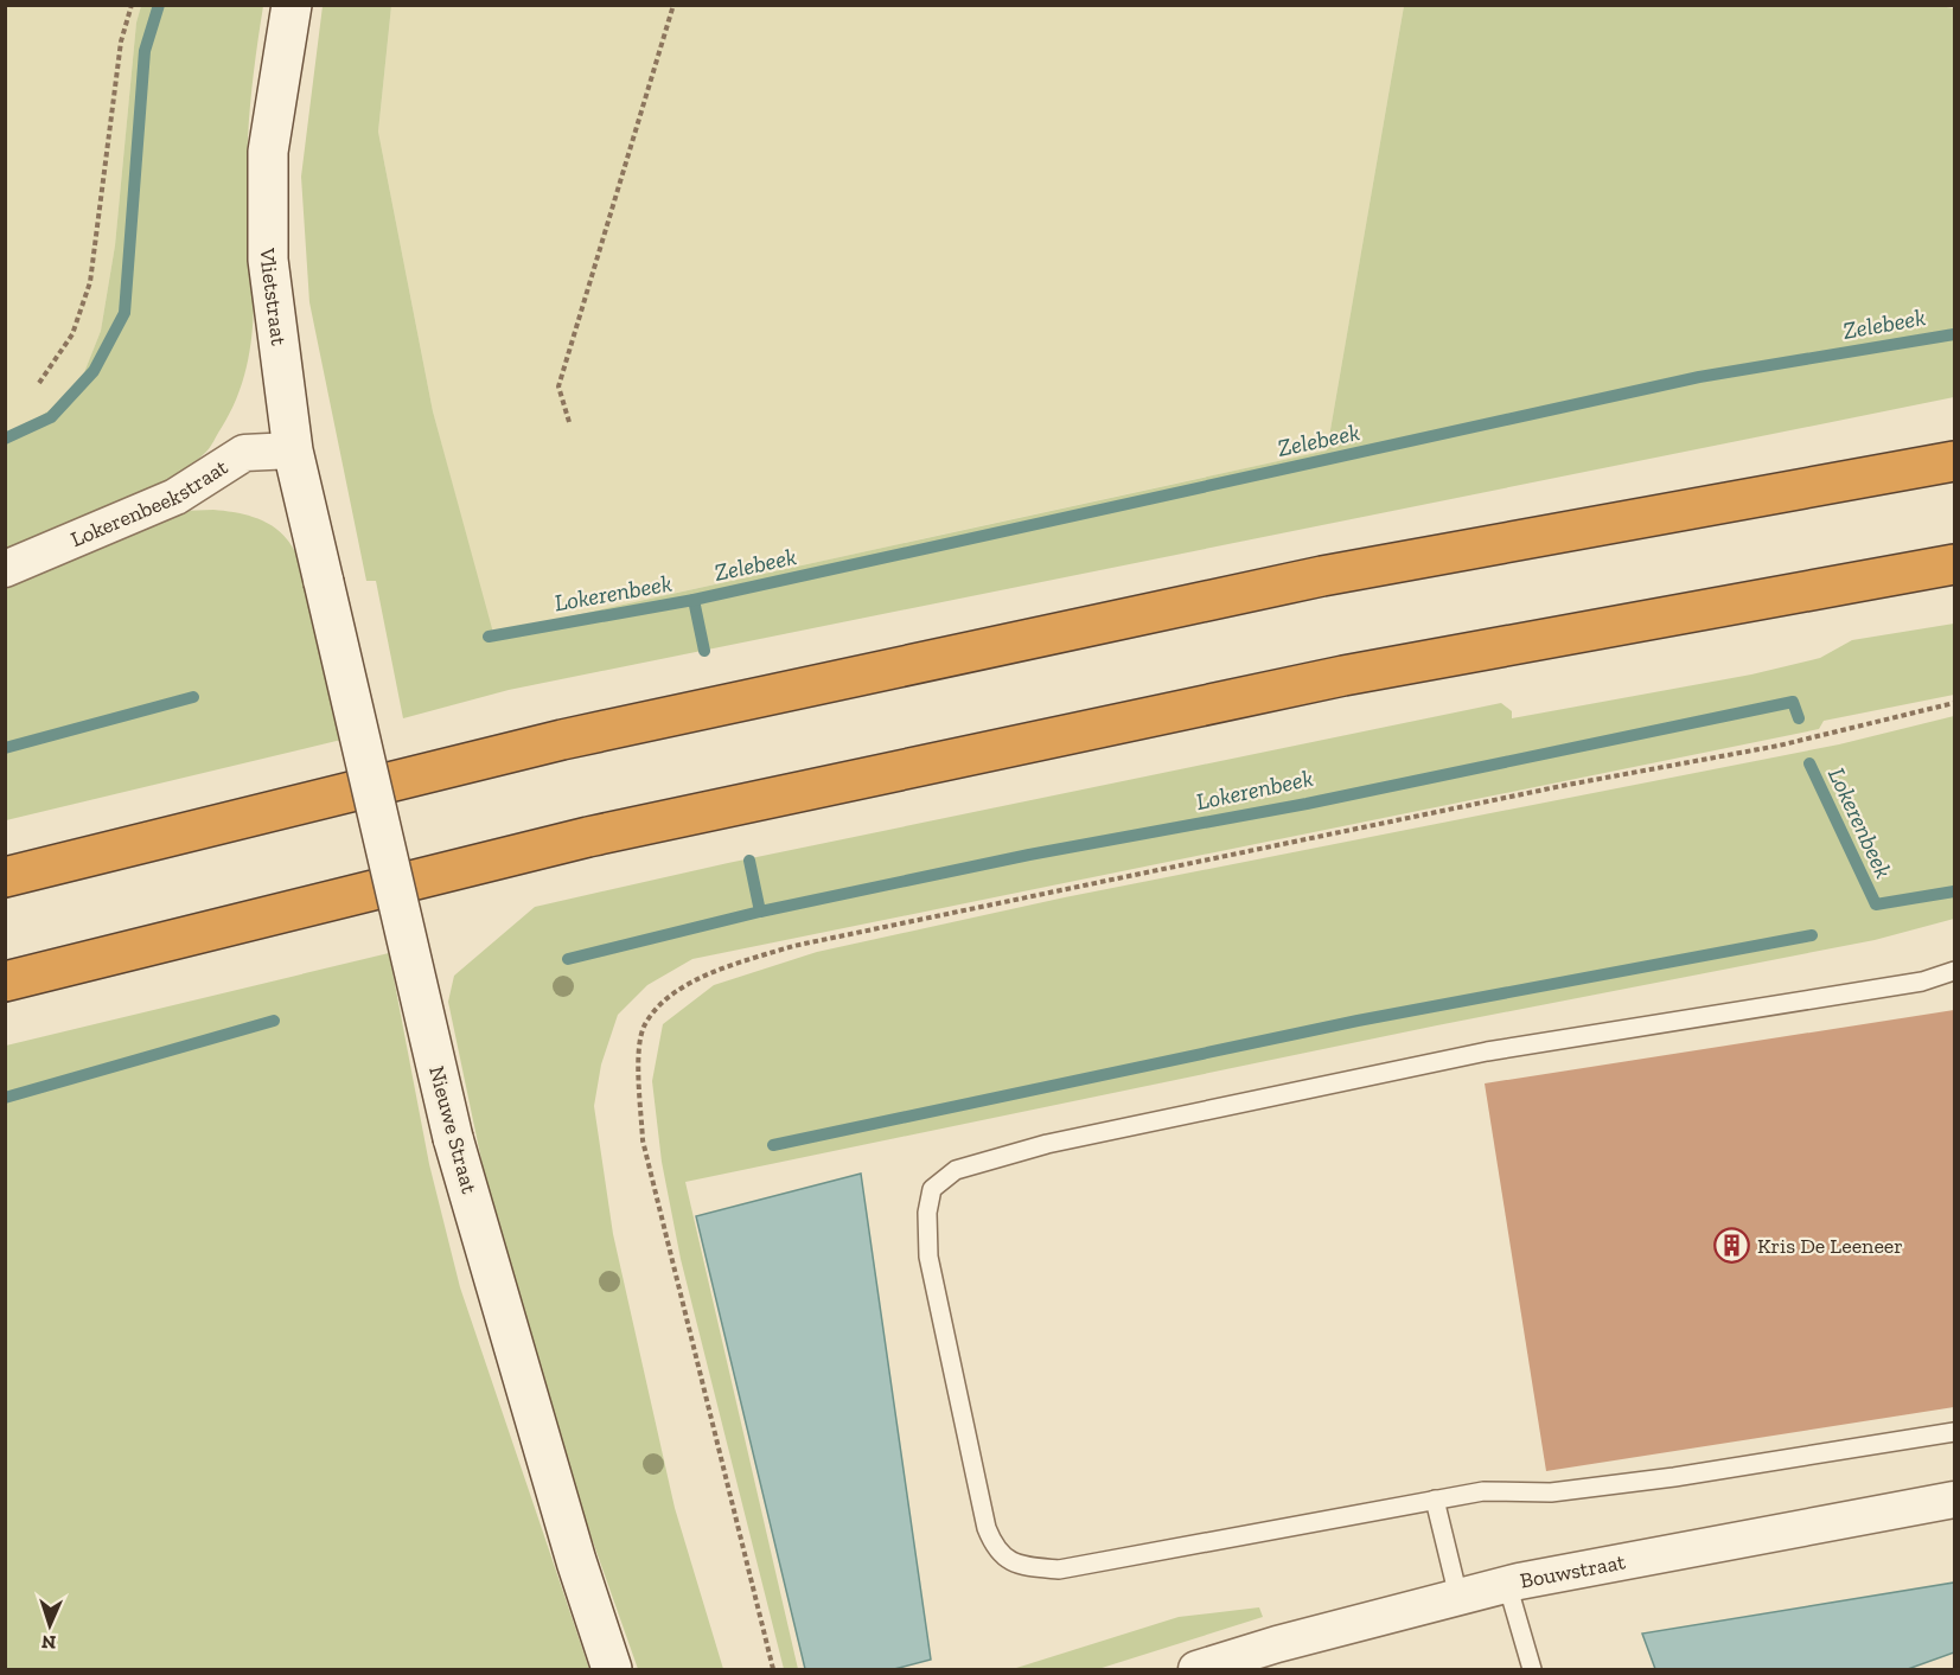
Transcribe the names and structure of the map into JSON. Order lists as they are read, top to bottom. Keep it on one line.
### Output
{"streets":{"street":["Vlietstraat","Lokerenbeekstraat","Nieuwe Straat","Bouwstraat"]},"crossings":[["Vlietstraat","Lokerenbeekstraat"],["Vlietstraat","Nieuwe Straat"]],"water":["Zelebeek","Lokerenbeek"],"places":{"building":["Kris De Leeneer"]},"north":"bottom"}
